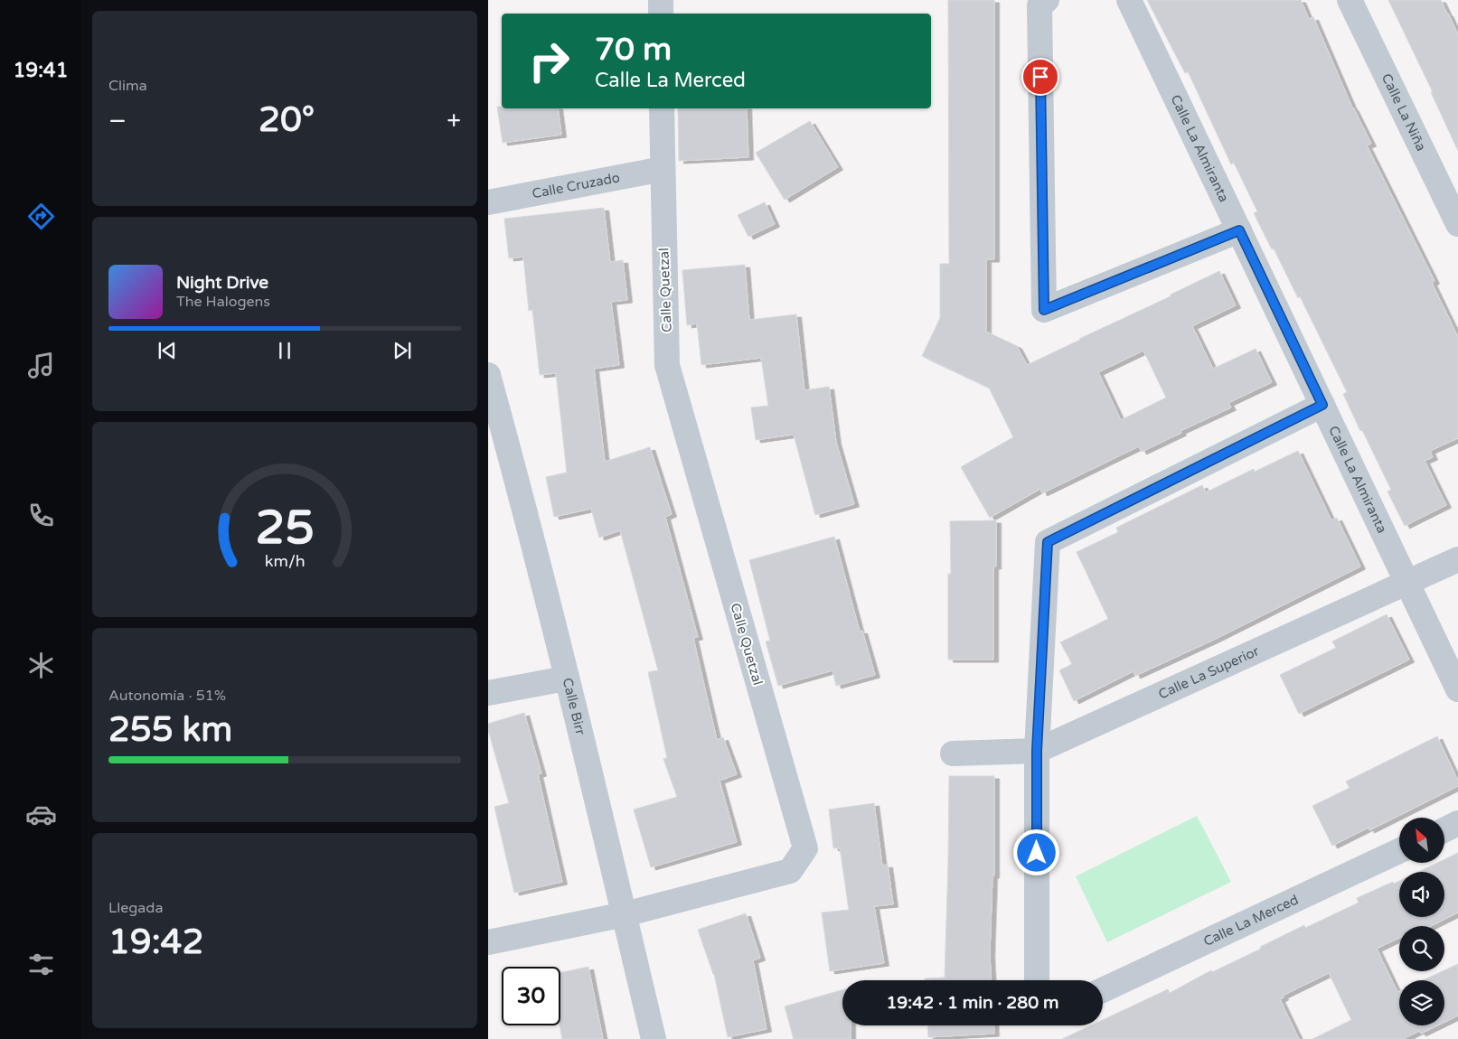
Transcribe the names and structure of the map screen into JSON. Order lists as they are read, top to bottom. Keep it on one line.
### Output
{"streets":{"street":["Calle La Niña","Calle La Almiranta","Calle Cruzado","Calle Quetzal","Calle La Superior","Calle Birr","Calle La Merced"]},"crossings":[["Calle La Almiranta","Calle La Superior"],["Calle Cruzado","Calle Quetzal"],["Calle Quetzal","Calle Birr"]],"north":"top left","page":{"tabs":"19:41","tile":["Clima",["Autonomía · 51%","255 km"],["Llegada","19:42"]],"turn":["70 m","Calle La Merced"],"heat":["−","20°","+"],"song":["Night Drive","The Halogens"],"limit":"30","trip":"19:42 · 1 min · 280 m","gauge":["25","km/h"]}}
